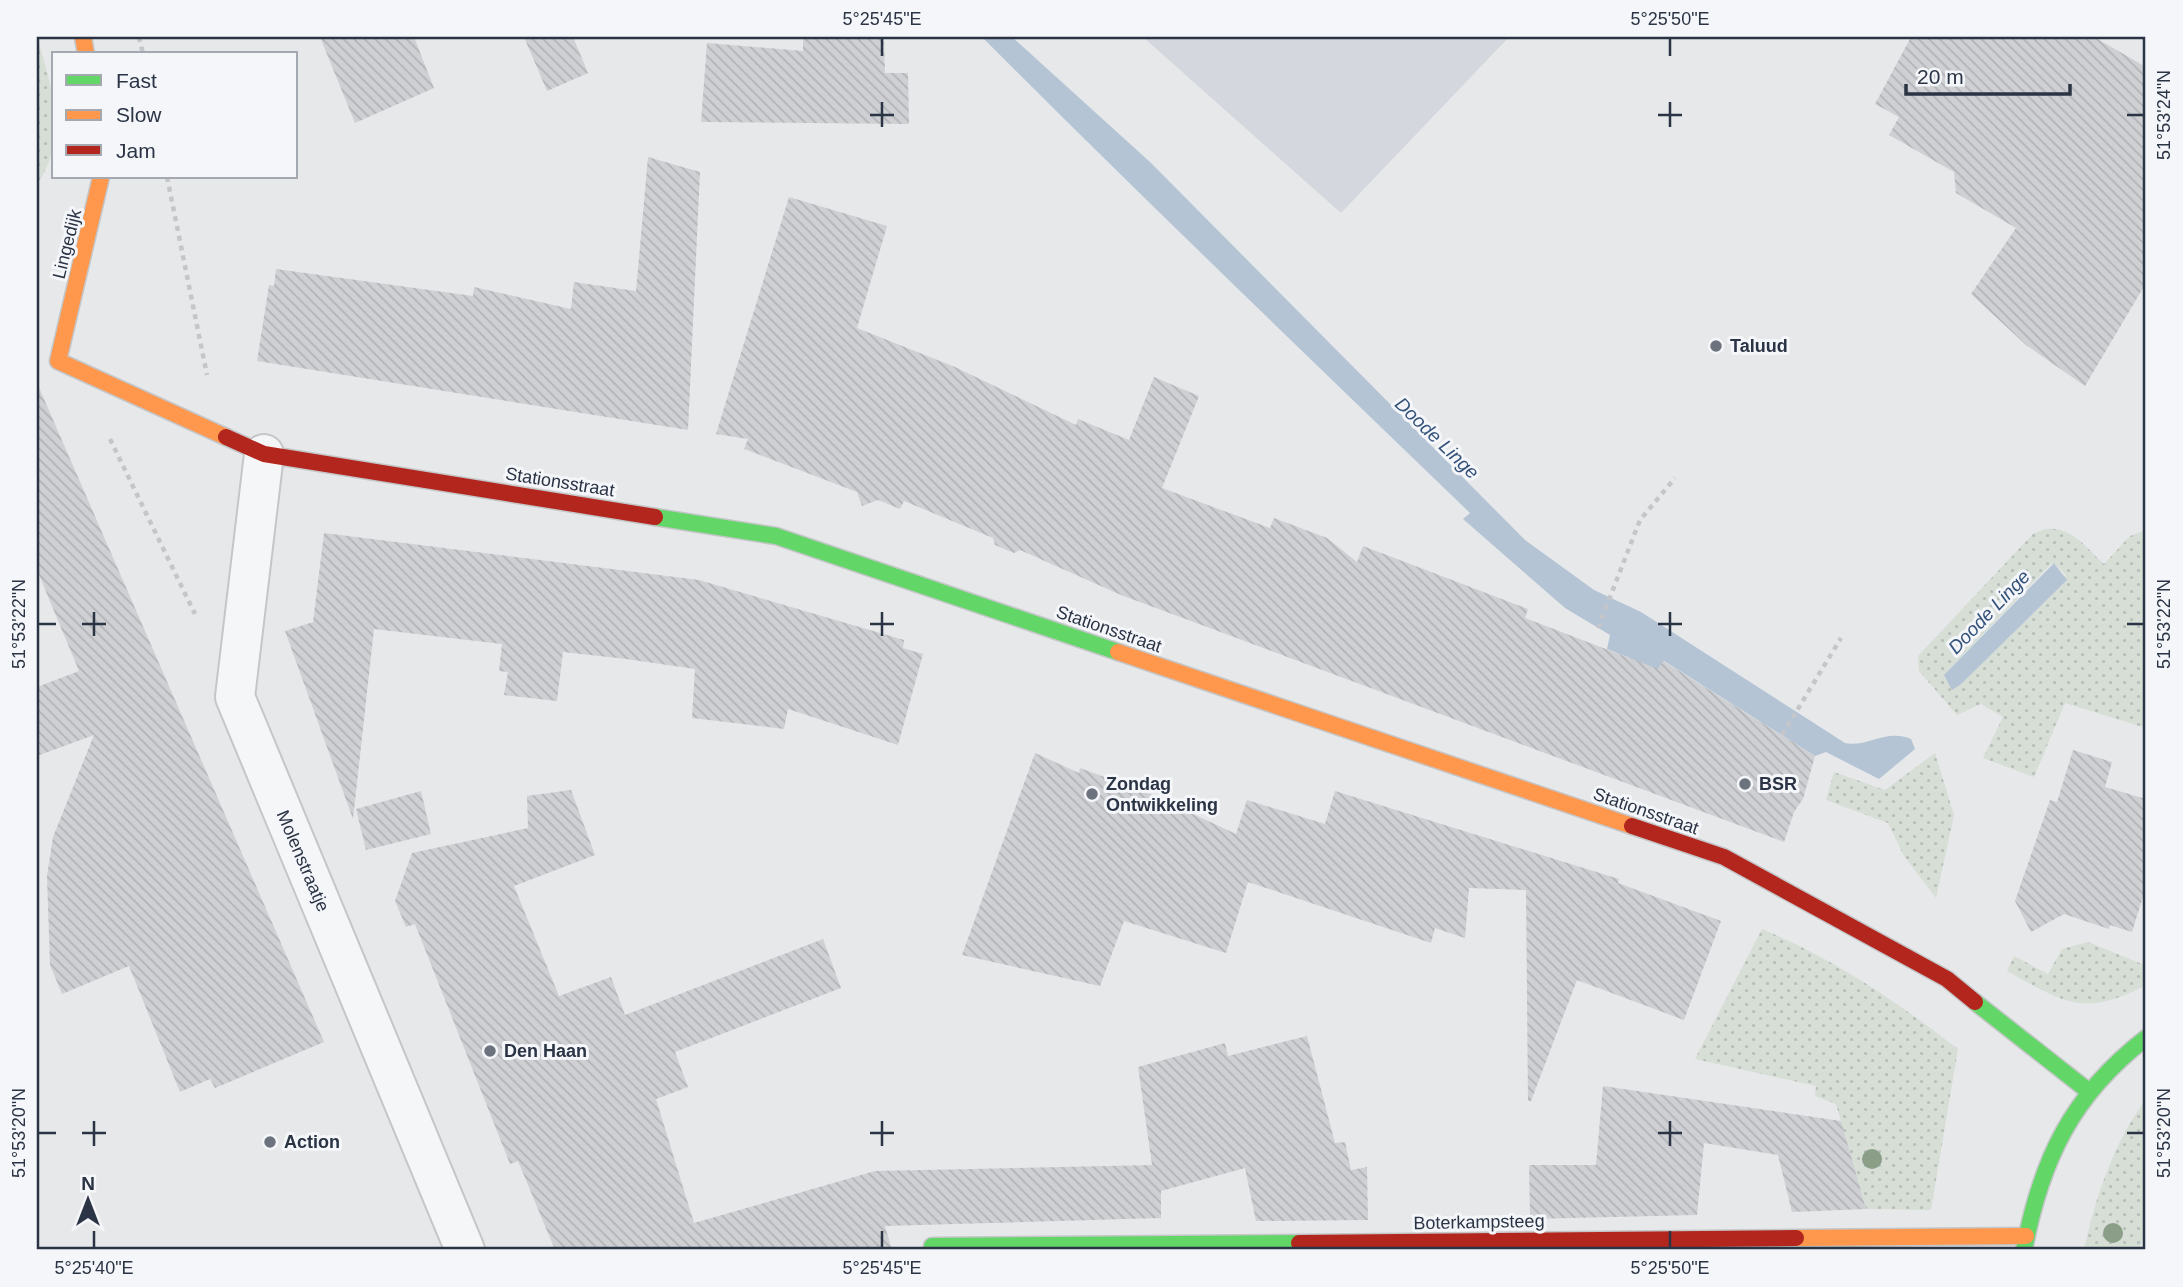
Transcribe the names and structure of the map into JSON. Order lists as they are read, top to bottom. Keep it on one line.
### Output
{"streets":{"street":["Lingedijk","Stationsstraat","Molenstraatje","Boterkampsteeg"]},"crossings":[["Lingedijk","Stationsstraat"],["Stationsstraat","Molenstraatje"]],"water":["Doode Linge"],"places":["Taluud","BSR","Zondag Ontwikkeling","Den Haan","Action"],"legend":["Fast","Slow","Jam"],"scale_bar":"20 m","north":"top","coordinates":["5°25'45\"E","5°25'50\"E","51°53'24\"N","51°53'22\"N","51°53'20\"N","5°25'40\"E"]}
